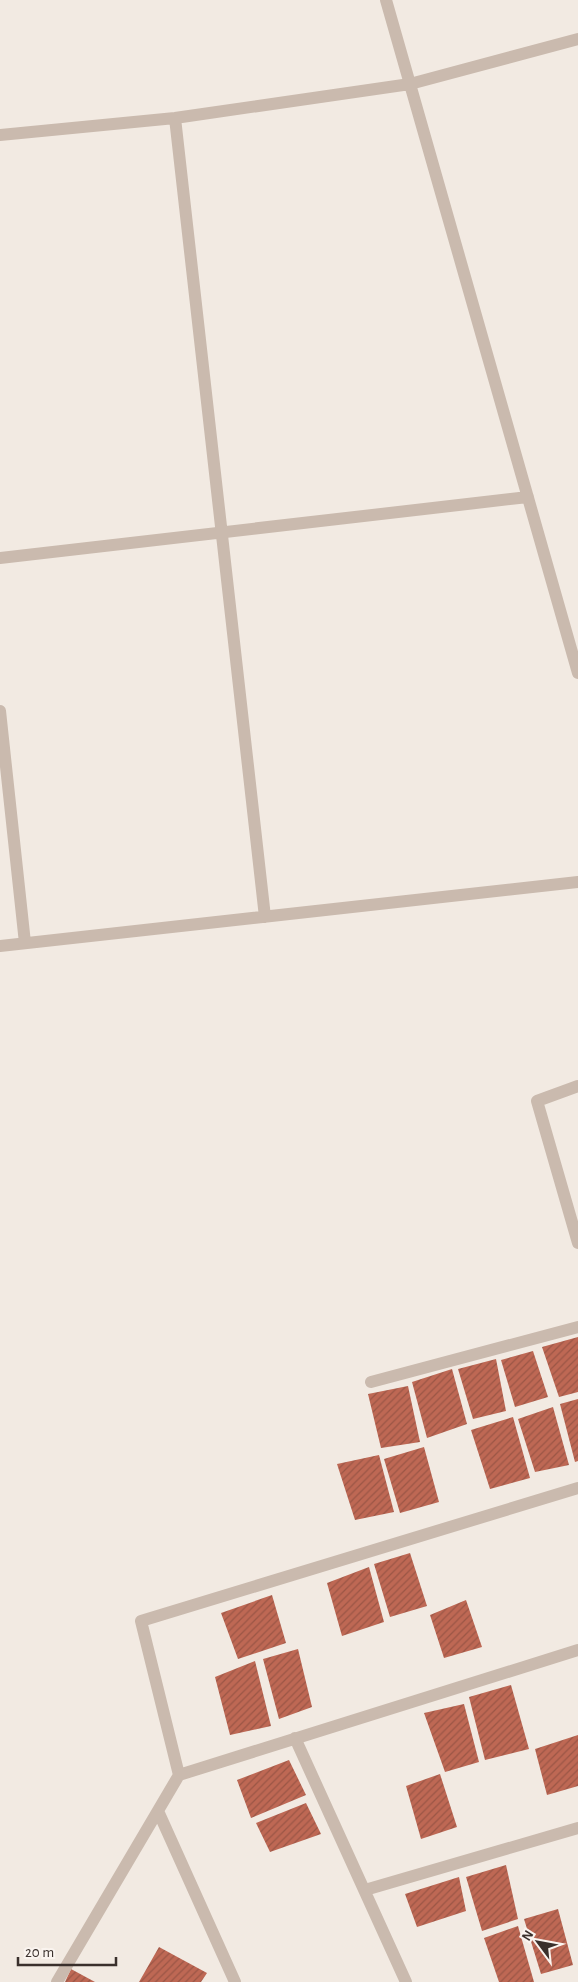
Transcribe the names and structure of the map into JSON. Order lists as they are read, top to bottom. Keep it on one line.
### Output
{"scale_bar":"20 m","north":"top left"}
